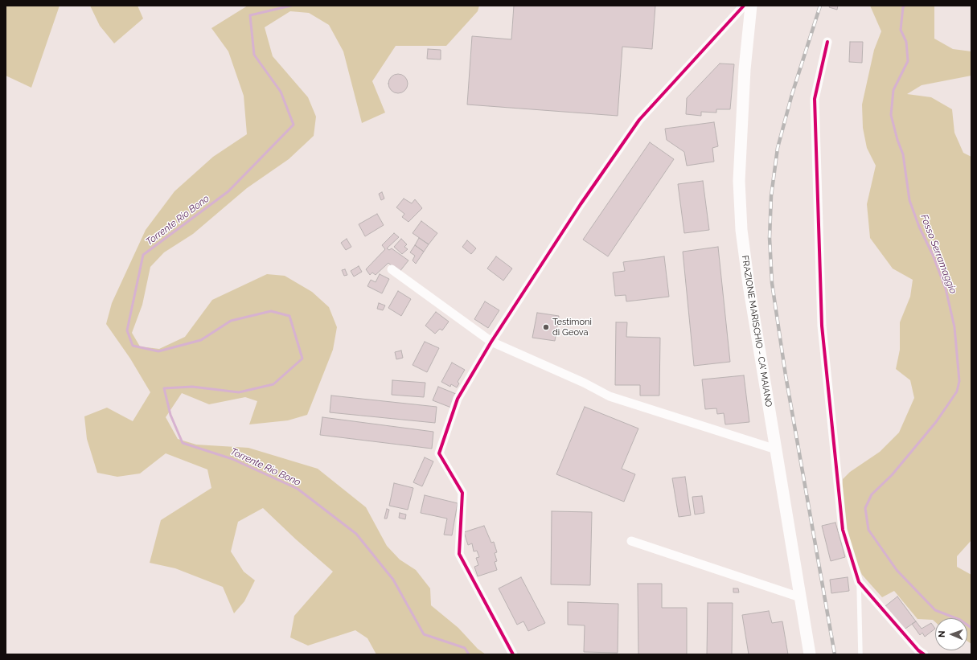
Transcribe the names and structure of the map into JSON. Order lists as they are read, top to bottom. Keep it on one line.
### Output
{"streets":{"main road":["FRAZIONE MARISCHIO - CA' MAIANO"]},"water":["Torrente Rio Bono","Fosso Serramaggio"],"places":["Testimoni di Geova"],"north":"left"}
